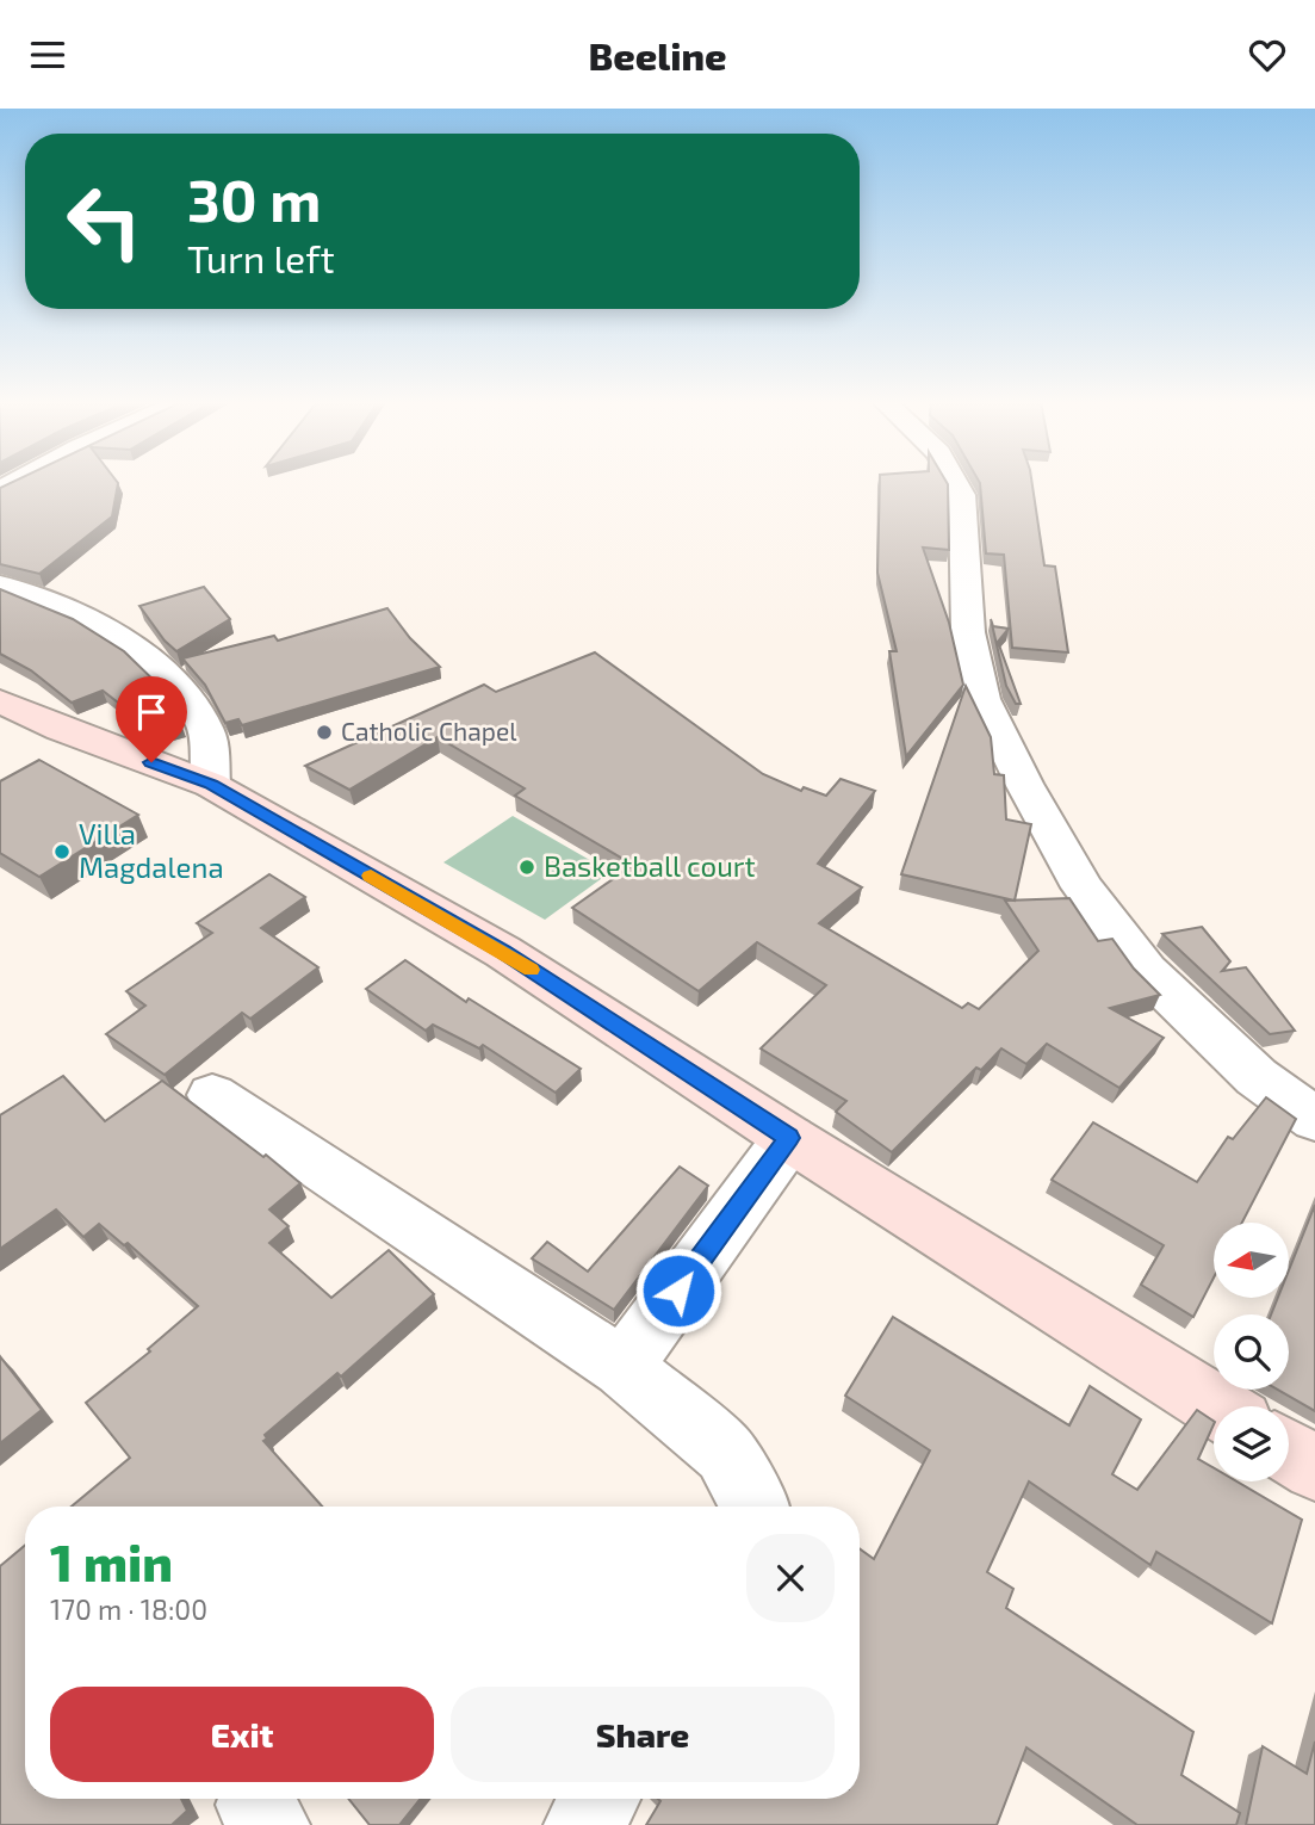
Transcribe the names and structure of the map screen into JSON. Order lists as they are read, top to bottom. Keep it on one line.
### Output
{"places":["Catholic Chapel","Villa Magdalena","Basketball court"],"north":"left","page":{"header":"Beeline","turn":["30 m","Turn left"],"heading":["1 min","170 m · 18:00"],"buttons":["Exit","Share"]}}
